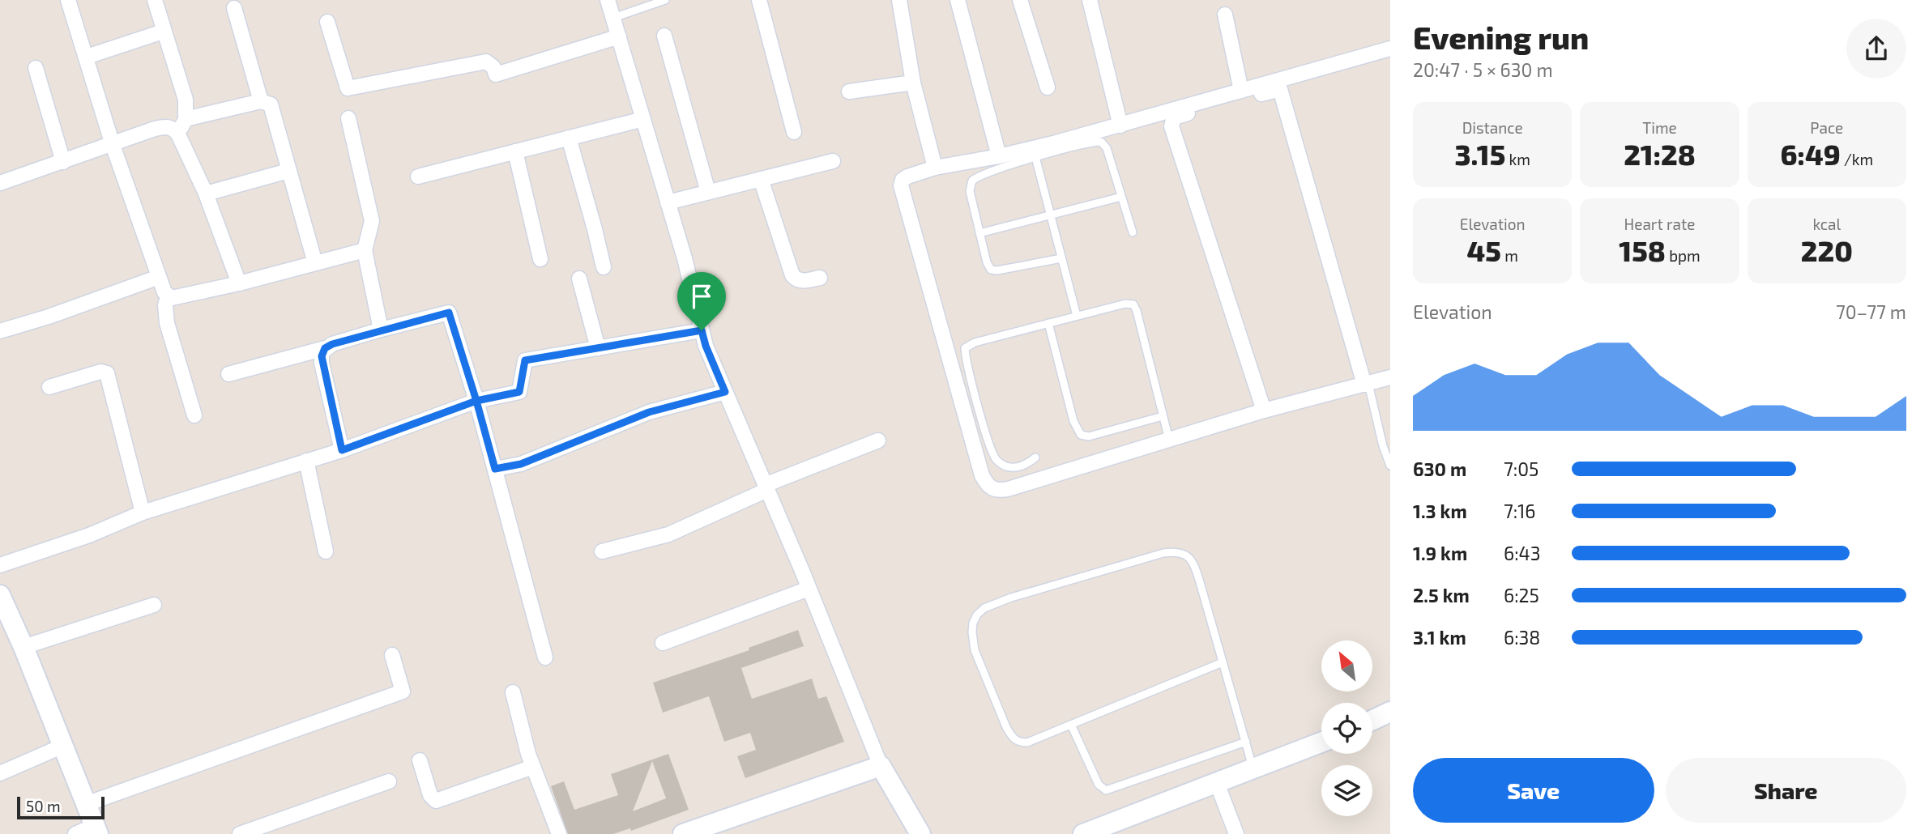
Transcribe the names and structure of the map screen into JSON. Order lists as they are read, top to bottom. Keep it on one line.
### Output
{"scale_bar":"50 m","north":"top left","page":{"heading":["Evening run","20:47 · 5 × 630 m"],"stats":[["Distance","3.15 km"],["Time","21:28"],["Pace","6:49 /km"],["Elevation","45 m"],["Heart rate","158 bpm"],["kcal","220"]],"chart":["Elevation","70–77 m"],"list":[{"name":"630 m","note":"7:05"},{"name":"1.3 km","note":"7:16"},{"name":"1.9 km","note":"6:43"},{"name":"2.5 km","note":"6:25"},{"name":"3.1 km","note":"6:38"}],"buttons":["Save","Share"],"scale":"50 m"}}
